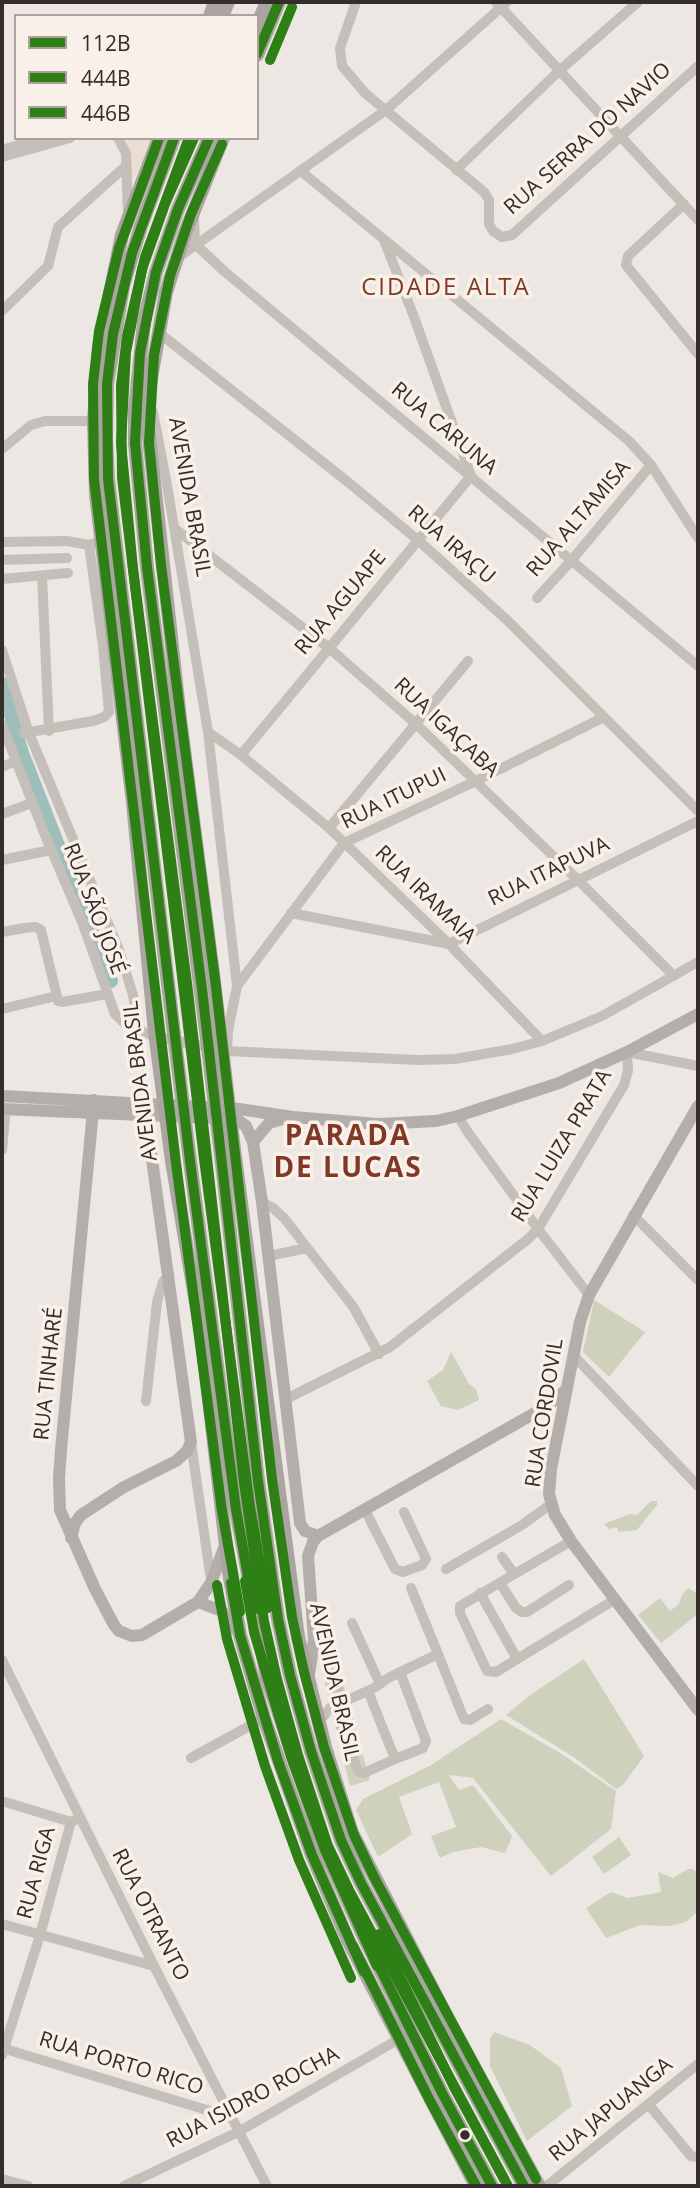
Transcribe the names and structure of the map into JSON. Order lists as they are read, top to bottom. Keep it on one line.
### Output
{"streets":{"highway":["AVENIDA BRASIL"],"main road":["RUA TINHARÉ","RUA CORDOVIL"],"street":["RUA SERRA DO NAVIO","RUA CARUNA","RUA ALTAMISA","RUA IRAÇU","RUA AGUAPE","RUA IGAÇABA","RUA ITUPUI","RUA ITAPUVA","RUA IRAMAIA","RUA SÃO JOSÉ","RUA LUIZA PRATA","RUA RIGA","RUA OTRANTO","RUA PORTO RICO","RUA ISIDRO ROCHA","RUA JAPUANGA"]},"crossings":[["RUA CARUNA","RUA ALTAMISA"],["RUA CARUNA","RUA AGUAPE"],["AVENIDA BRASIL","RUA IRAÇU"],["AVENIDA BRASIL","RUA IGAÇABA"],["AVENIDA BRASIL","RUA ITUPUI"],["AVENIDA BRASIL","RUA IRAMAIA"],["AVENIDA BRASIL","RUA ISIDRO ROCHA"],["RUA IRAÇU","RUA AGUAPE"],["RUA IRAÇU","RUA ITUPUI"],["RUA AGUAPE","RUA IGAÇABA"],["RUA AGUAPE","RUA IRAMAIA"],["RUA IGAÇABA","RUA ITUPUI"],["RUA IGAÇABA","RUA ITAPUVA"],["RUA ITUPUI","RUA IRAMAIA"],["RUA ITAPUVA","RUA IRAMAIA"],["RUA RIGA","RUA OTRANTO"],["RUA RIGA","RUA PORTO RICO"],["RUA OTRANTO","RUA PORTO RICO"],["RUA OTRANTO","RUA ISIDRO ROCHA"]],"districts":["CIDADE ALTA","PARADA DE LUCAS"],"lines":["transit line 112B","transit line 444B","transit line 446B"],"legend":["112B","444B","446B"]}
